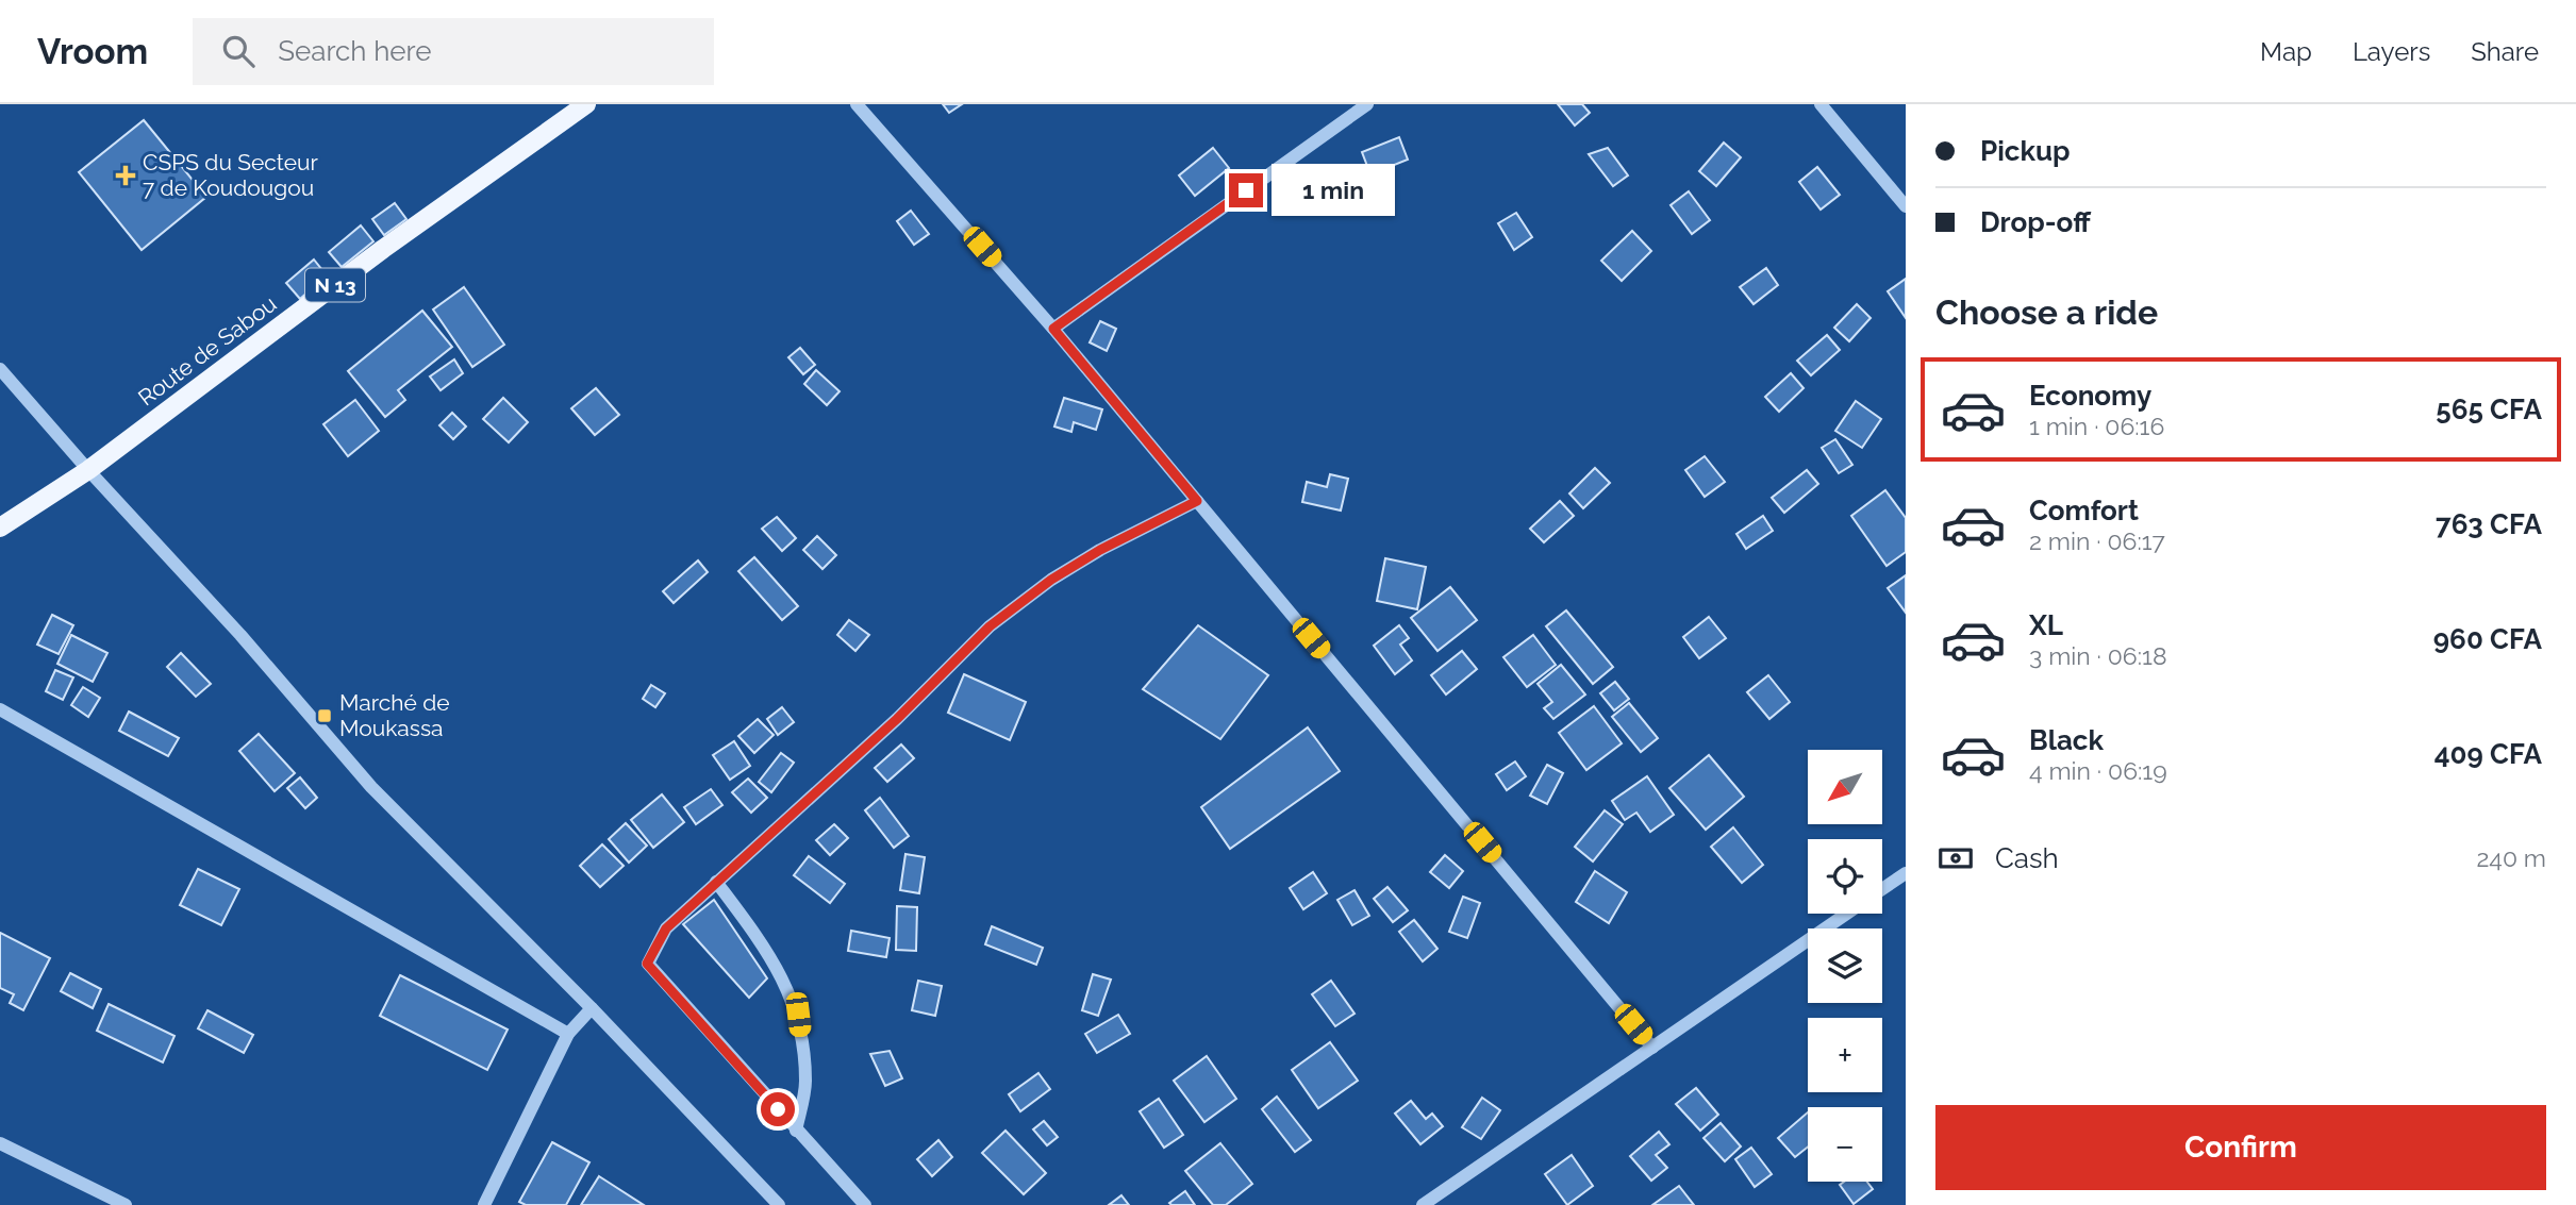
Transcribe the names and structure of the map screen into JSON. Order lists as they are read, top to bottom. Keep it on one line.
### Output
{"streets":{"main road":["N 13","Route de Sabou"]},"places":{"health":["CSPS du Secteur 7 de Koudougou"],"transit":["Marché de Moukassa"]},"north":"bottom left","page":{"header":"Vroom","search":"Search here","nav":["Map","Layers","Share"],"banner":["Pickup","Drop-off"],"bubble":"1 min","heading":"Choose a ride","list":[{"name":"Economy","note":"1 min · 06:16","value":"565 CFA"},{"name":"Comfort","note":"2 min · 06:17","value":"763 CFA"},{"name":"XL","note":"3 min · 06:18","value":"960 CFA"},{"name":"Black","note":"4 min · 06:19","value":"409 CFA"}],"map_buttons":["+","−"],"pay":["Cash","240 m"],"buttons":"Confirm"}}
